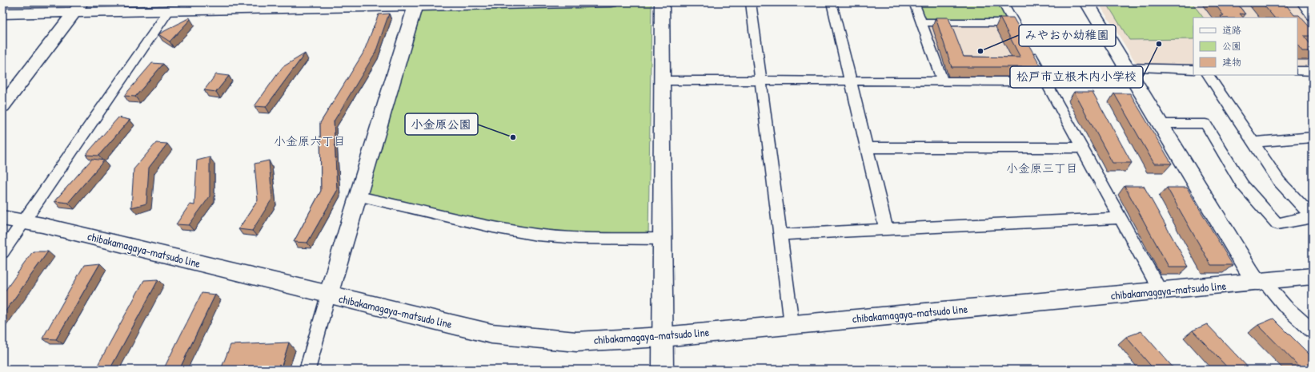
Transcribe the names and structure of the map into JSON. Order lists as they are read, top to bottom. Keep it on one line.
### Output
{"streets":{"street":["chibakamagaya-matsudo line"]},"districts":["小金原六丁目","小金原三丁目"],"places":["松戸市立根木内小学校","みやおか幼稚園","小金原公園"],"legend":["道路","公園","建物"]}
